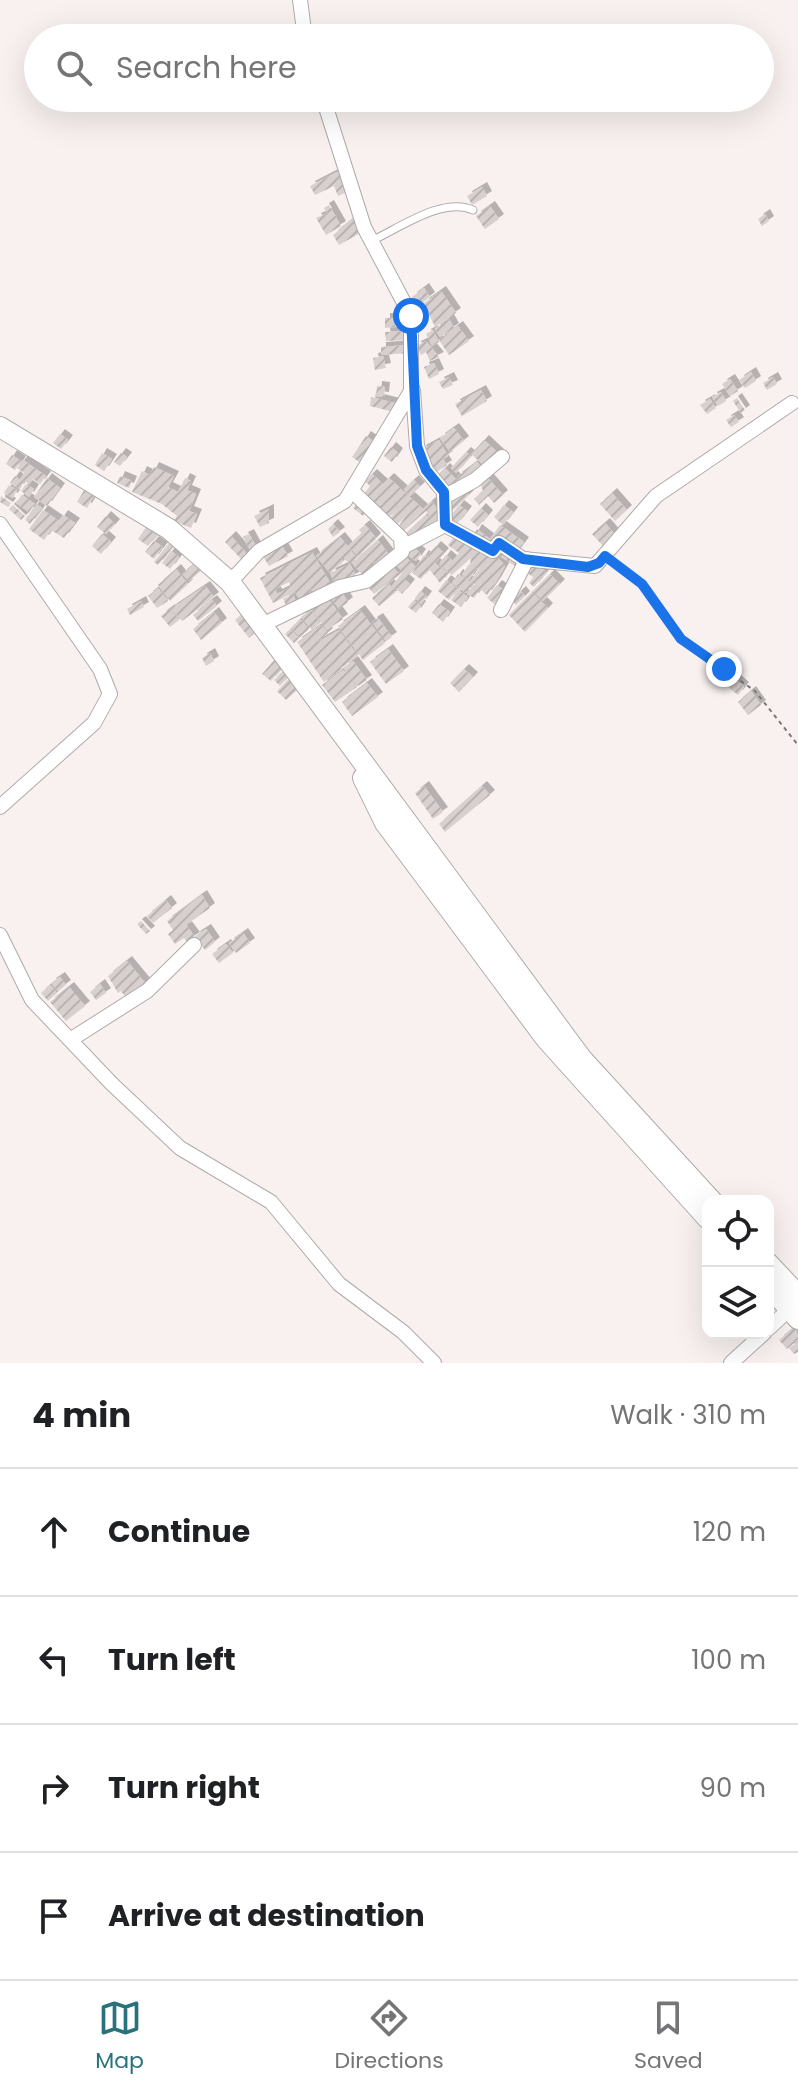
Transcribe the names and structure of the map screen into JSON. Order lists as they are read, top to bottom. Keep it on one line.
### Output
{"page":{"search":"Search here","heading":["4 min","Walk · 310 m"],"list":[["Continue","120 m"],["Turn left","100 m"],["Turn right","90 m"],"Arrive at destination"],"nav":["Map","Directions","Saved"]}}
